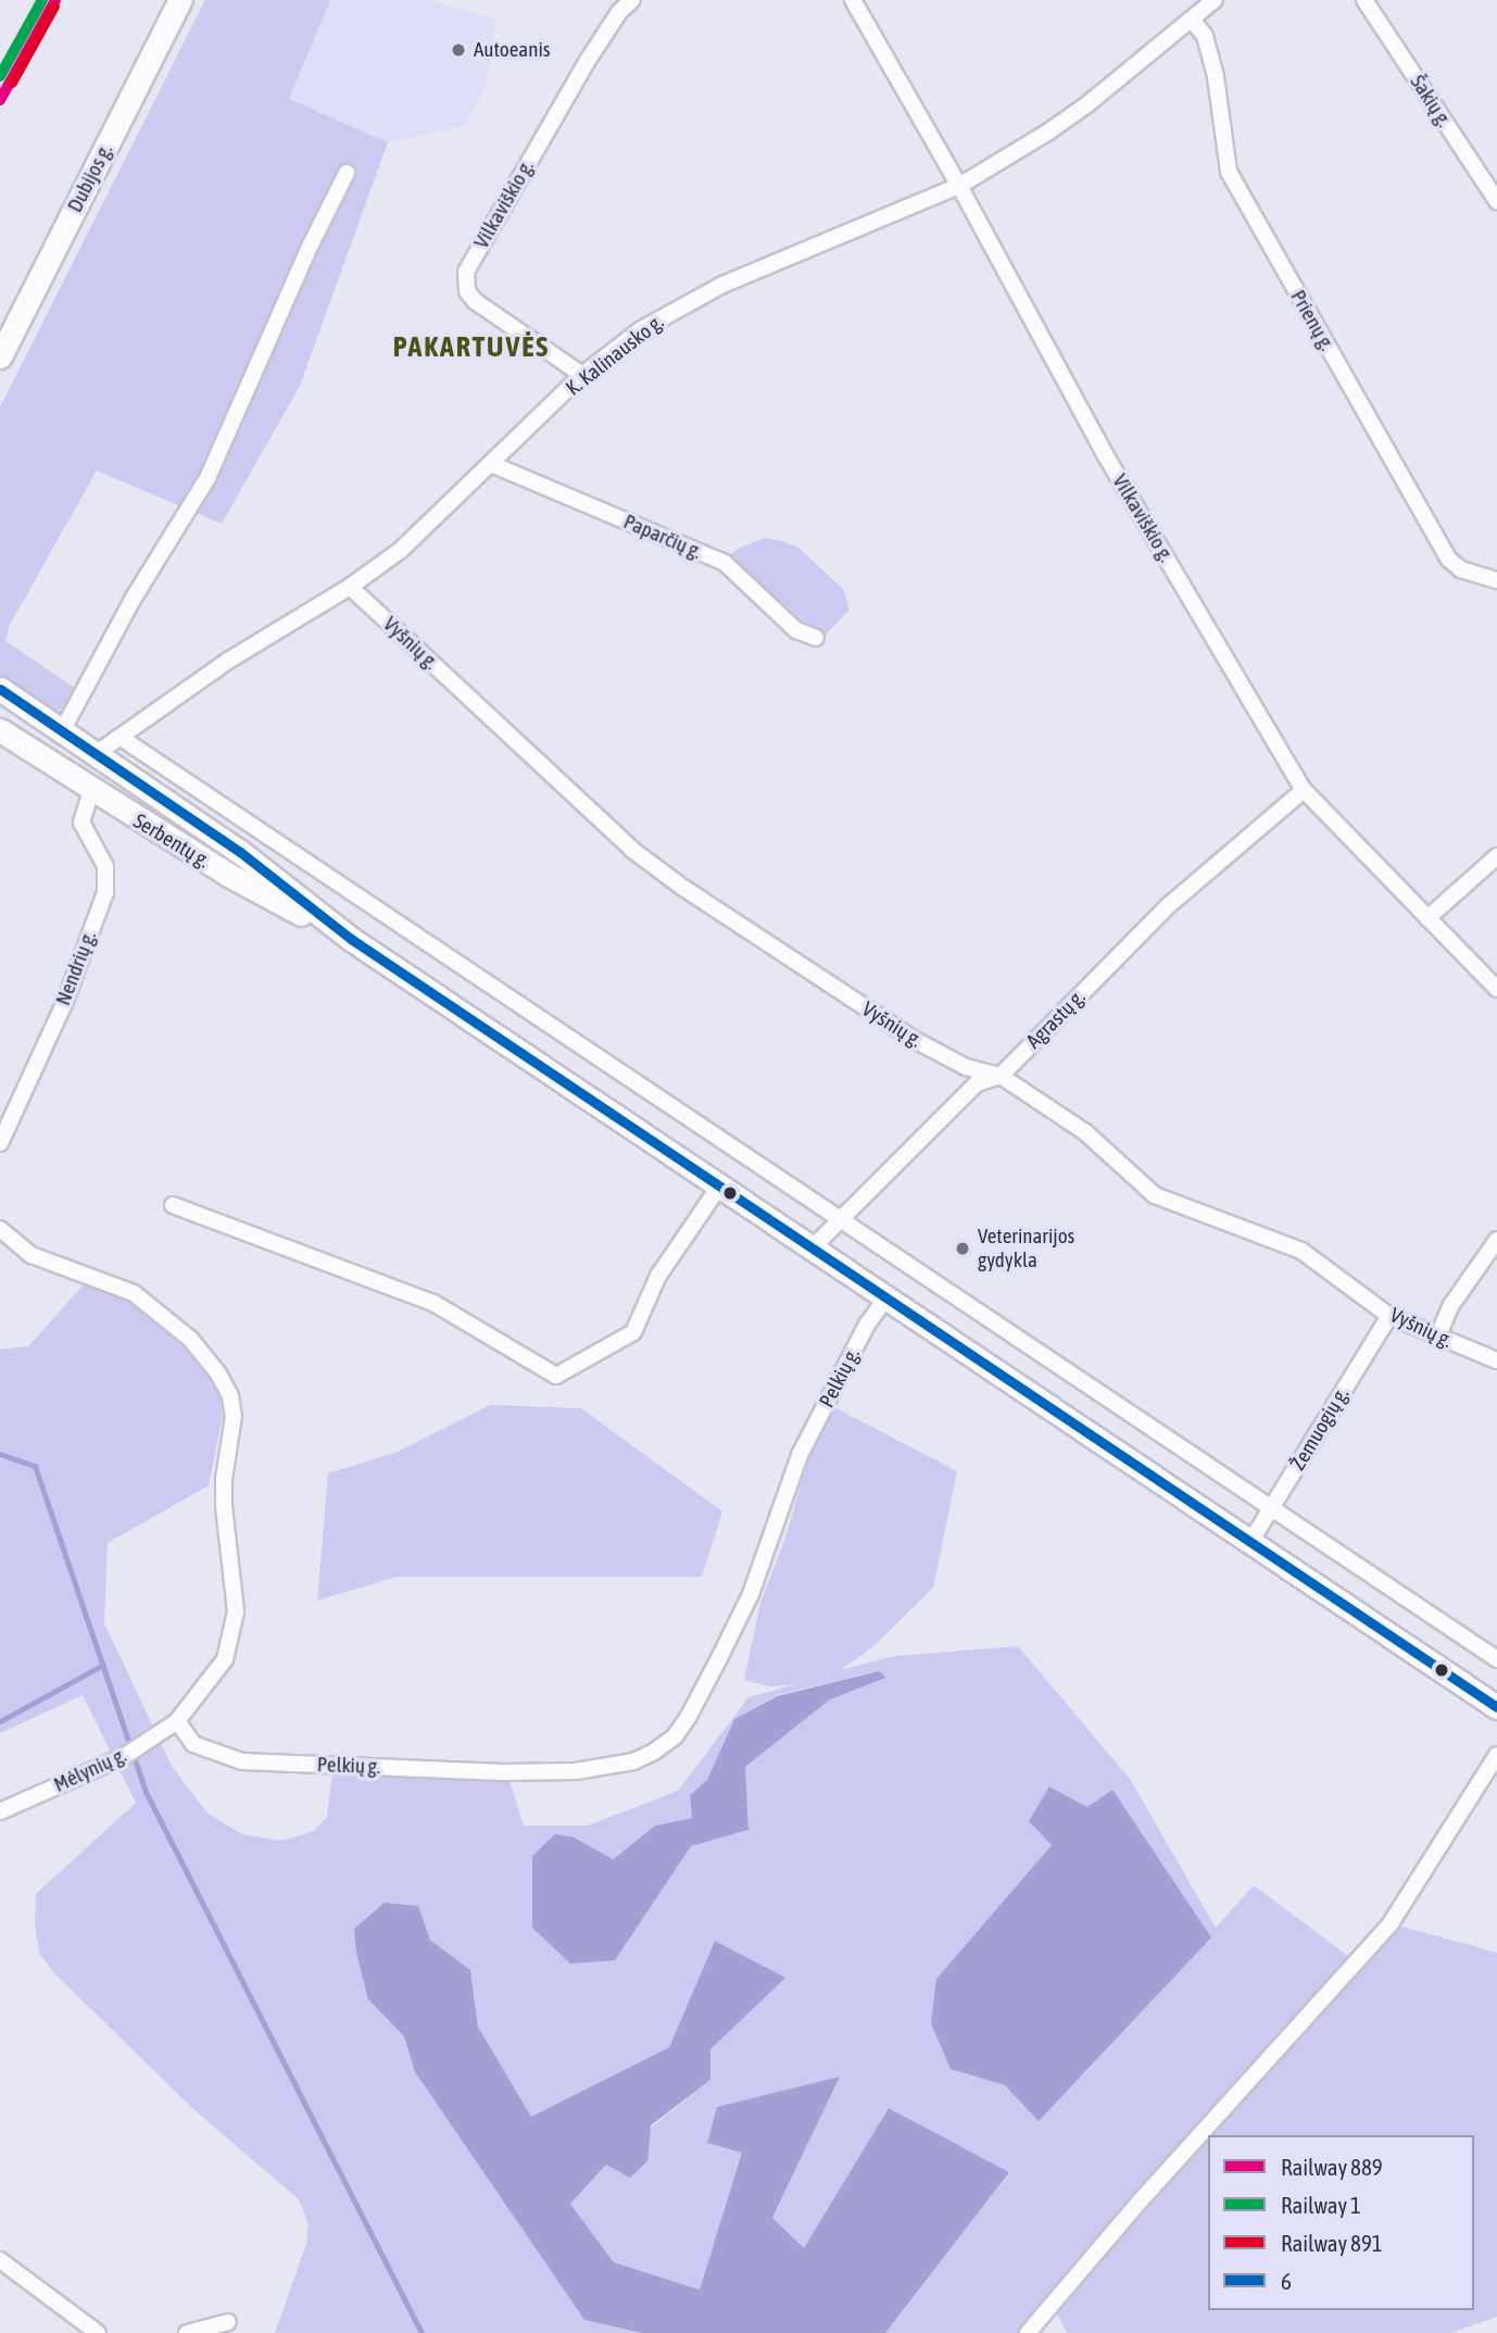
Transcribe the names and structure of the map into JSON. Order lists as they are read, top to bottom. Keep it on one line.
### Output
{"streets":{"main road":["Dubijos g.","Serbentų g."],"street":["Šakių g.","Vilkaviškio g.","Prienų g.","K. Kalinausko g.","Paparčių g.","Vyšnių g.","Nendrių g.","Agrastų g.","Pelkių g.","Žemuogių g.","Mėlynių g."]},"crossings":[["Vilkaviškio g.","K. Kalinausko g."],["Vilkaviškio g.","Agrastų g."],["Prienų g.","K. Kalinausko g."],["K. Kalinausko g.","Paparčių g."],["K. Kalinausko g.","Vyšnių g."],["K. Kalinausko g.","Serbentų g."],["Vyšnių g.","Agrastų g."],["Vyšnių g.","Žemuogių g."],["Serbentų g.","Nendrių g."],["Serbentų g.","Agrastų g."],["Serbentų g.","Pelkių g."],["Serbentų g.","Žemuogių g."],["Pelkių g.","Mėlynių g."]],"districts":["PAKARTUVĖS"],"places":["Autoeanis","Veterinarijos gydykla"],"lines":["rail line 889","rail line 1","rail line 891","transit line 6"],"legend":["Railway 889","Railway 1","Railway 891","6"]}
